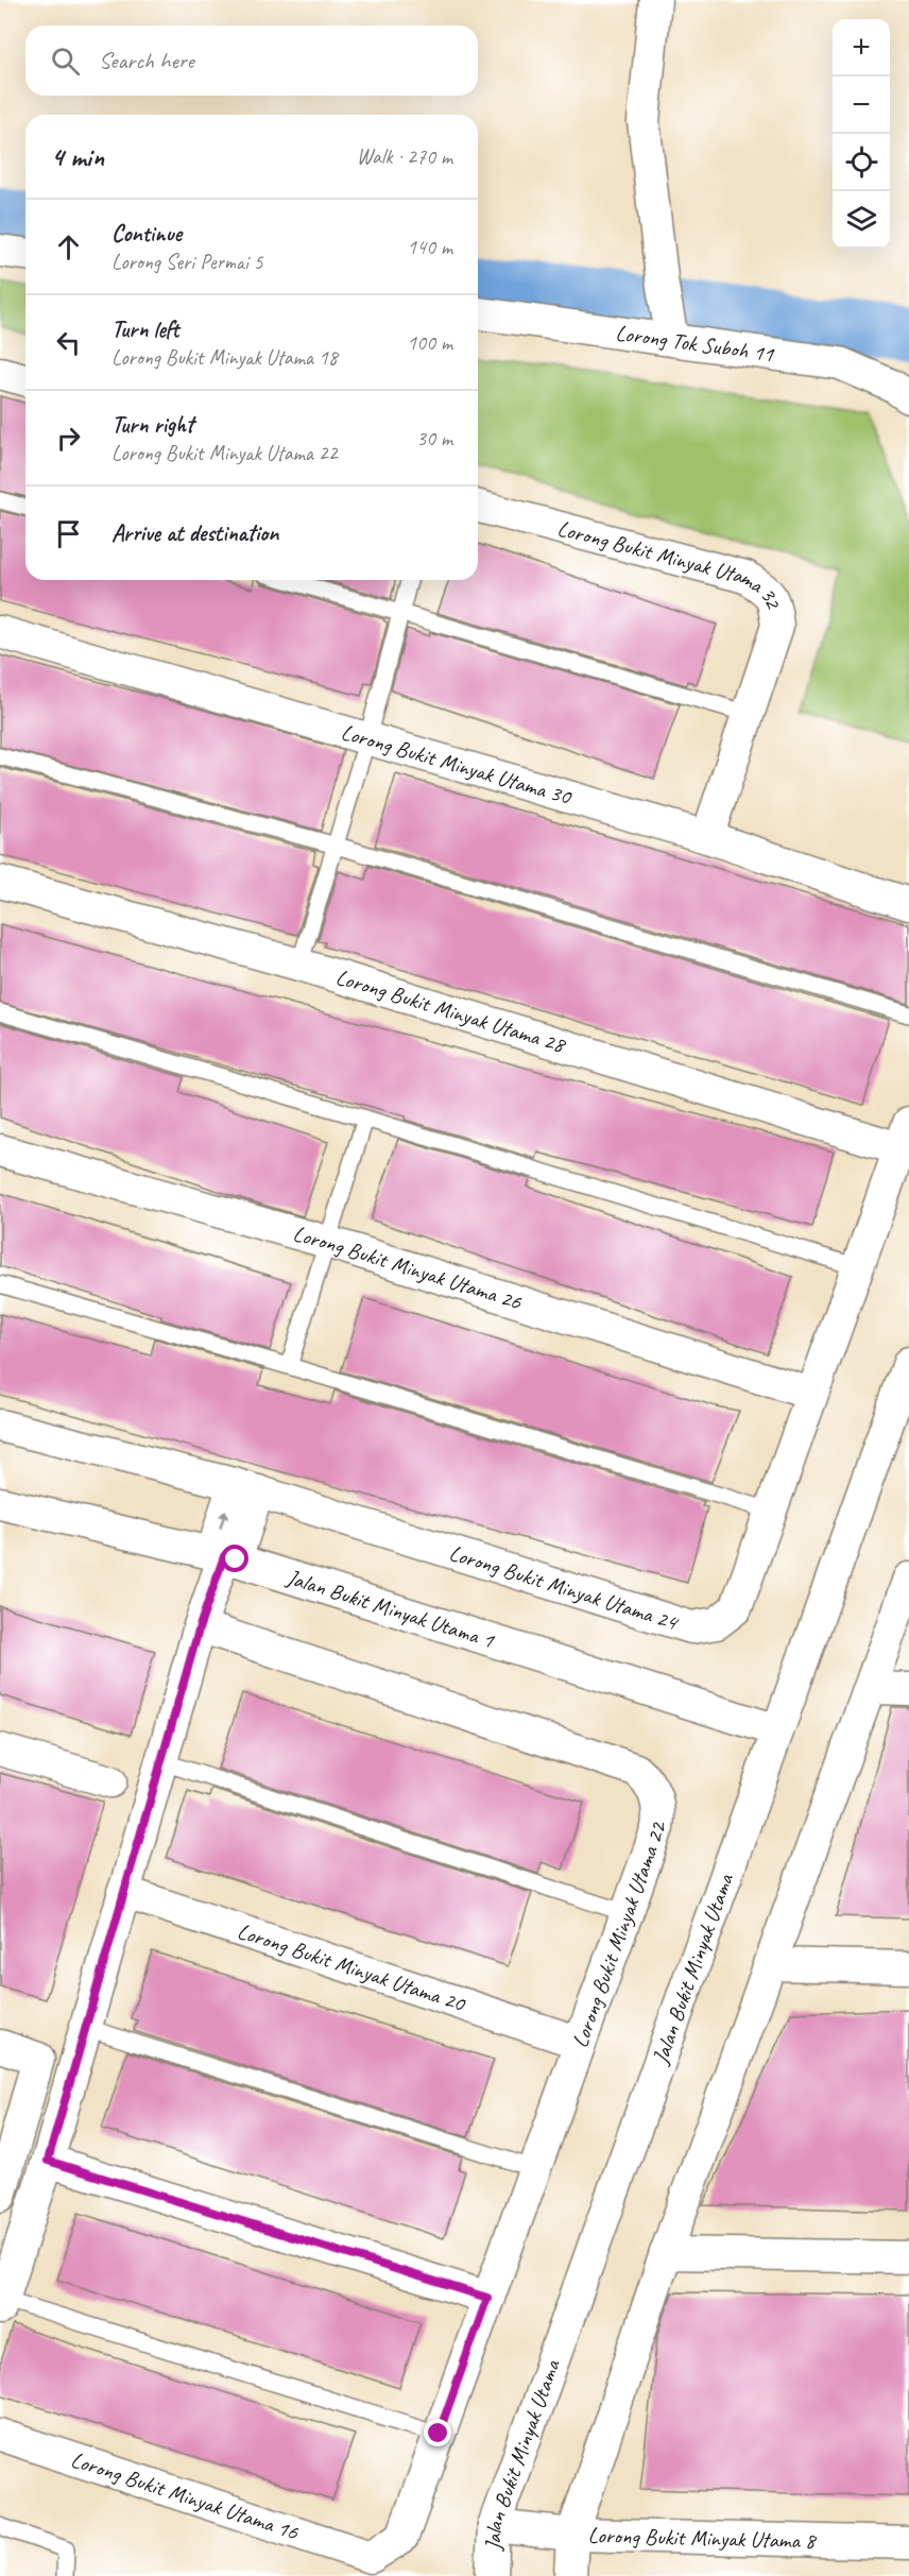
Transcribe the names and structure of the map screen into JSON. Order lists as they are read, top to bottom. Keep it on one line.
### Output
{"streets":{"street":["Lorong Tok Suboh 11","Lorong Bukit Minyak Utama 32","Lorong Bukit Minyak Utama 30","Lorong Bukit Minyak Utama 28","Lorong Bukit Minyak Utama 26","Lorong Bukit Minyak Utama 24","Jalan Bukit Minyak Utama 1","Lorong Bukit Minyak Utama 22","Lorong Bukit Minyak Utama 20","Jalan Bukit Minyak Utama","Lorong Bukit Minyak Utama 16","Lorong Bukit Minyak Utama 8"]},"crossings":[["Lorong Bukit Minyak Utama 32","Lorong Bukit Minyak Utama 30"],["Lorong Bukit Minyak Utama 28","Lorong Bukit Minyak Utama 24"],["Lorong Bukit Minyak Utama 26","Lorong Bukit Minyak Utama 24"],["Jalan Bukit Minyak Utama 1","Jalan Bukit Minyak Utama"],["Lorong Bukit Minyak Utama 22","Lorong Bukit Minyak Utama 20"],["Lorong Bukit Minyak Utama 22","Lorong Bukit Minyak Utama 16"],["Jalan Bukit Minyak Utama","Lorong Bukit Minyak Utama 8"]],"page":{"map_buttons":["+","−"],"search":"Search here","heading":["4 min","Walk · 270 m"],"list":[["Continue","Lorong Seri Permai 5","140 m"],["Turn left","Lorong Bukit Minyak Utama 18","100 m"],["Turn right","Lorong Bukit Minyak Utama 22","30 m"],"Arrive at destination"]}}
